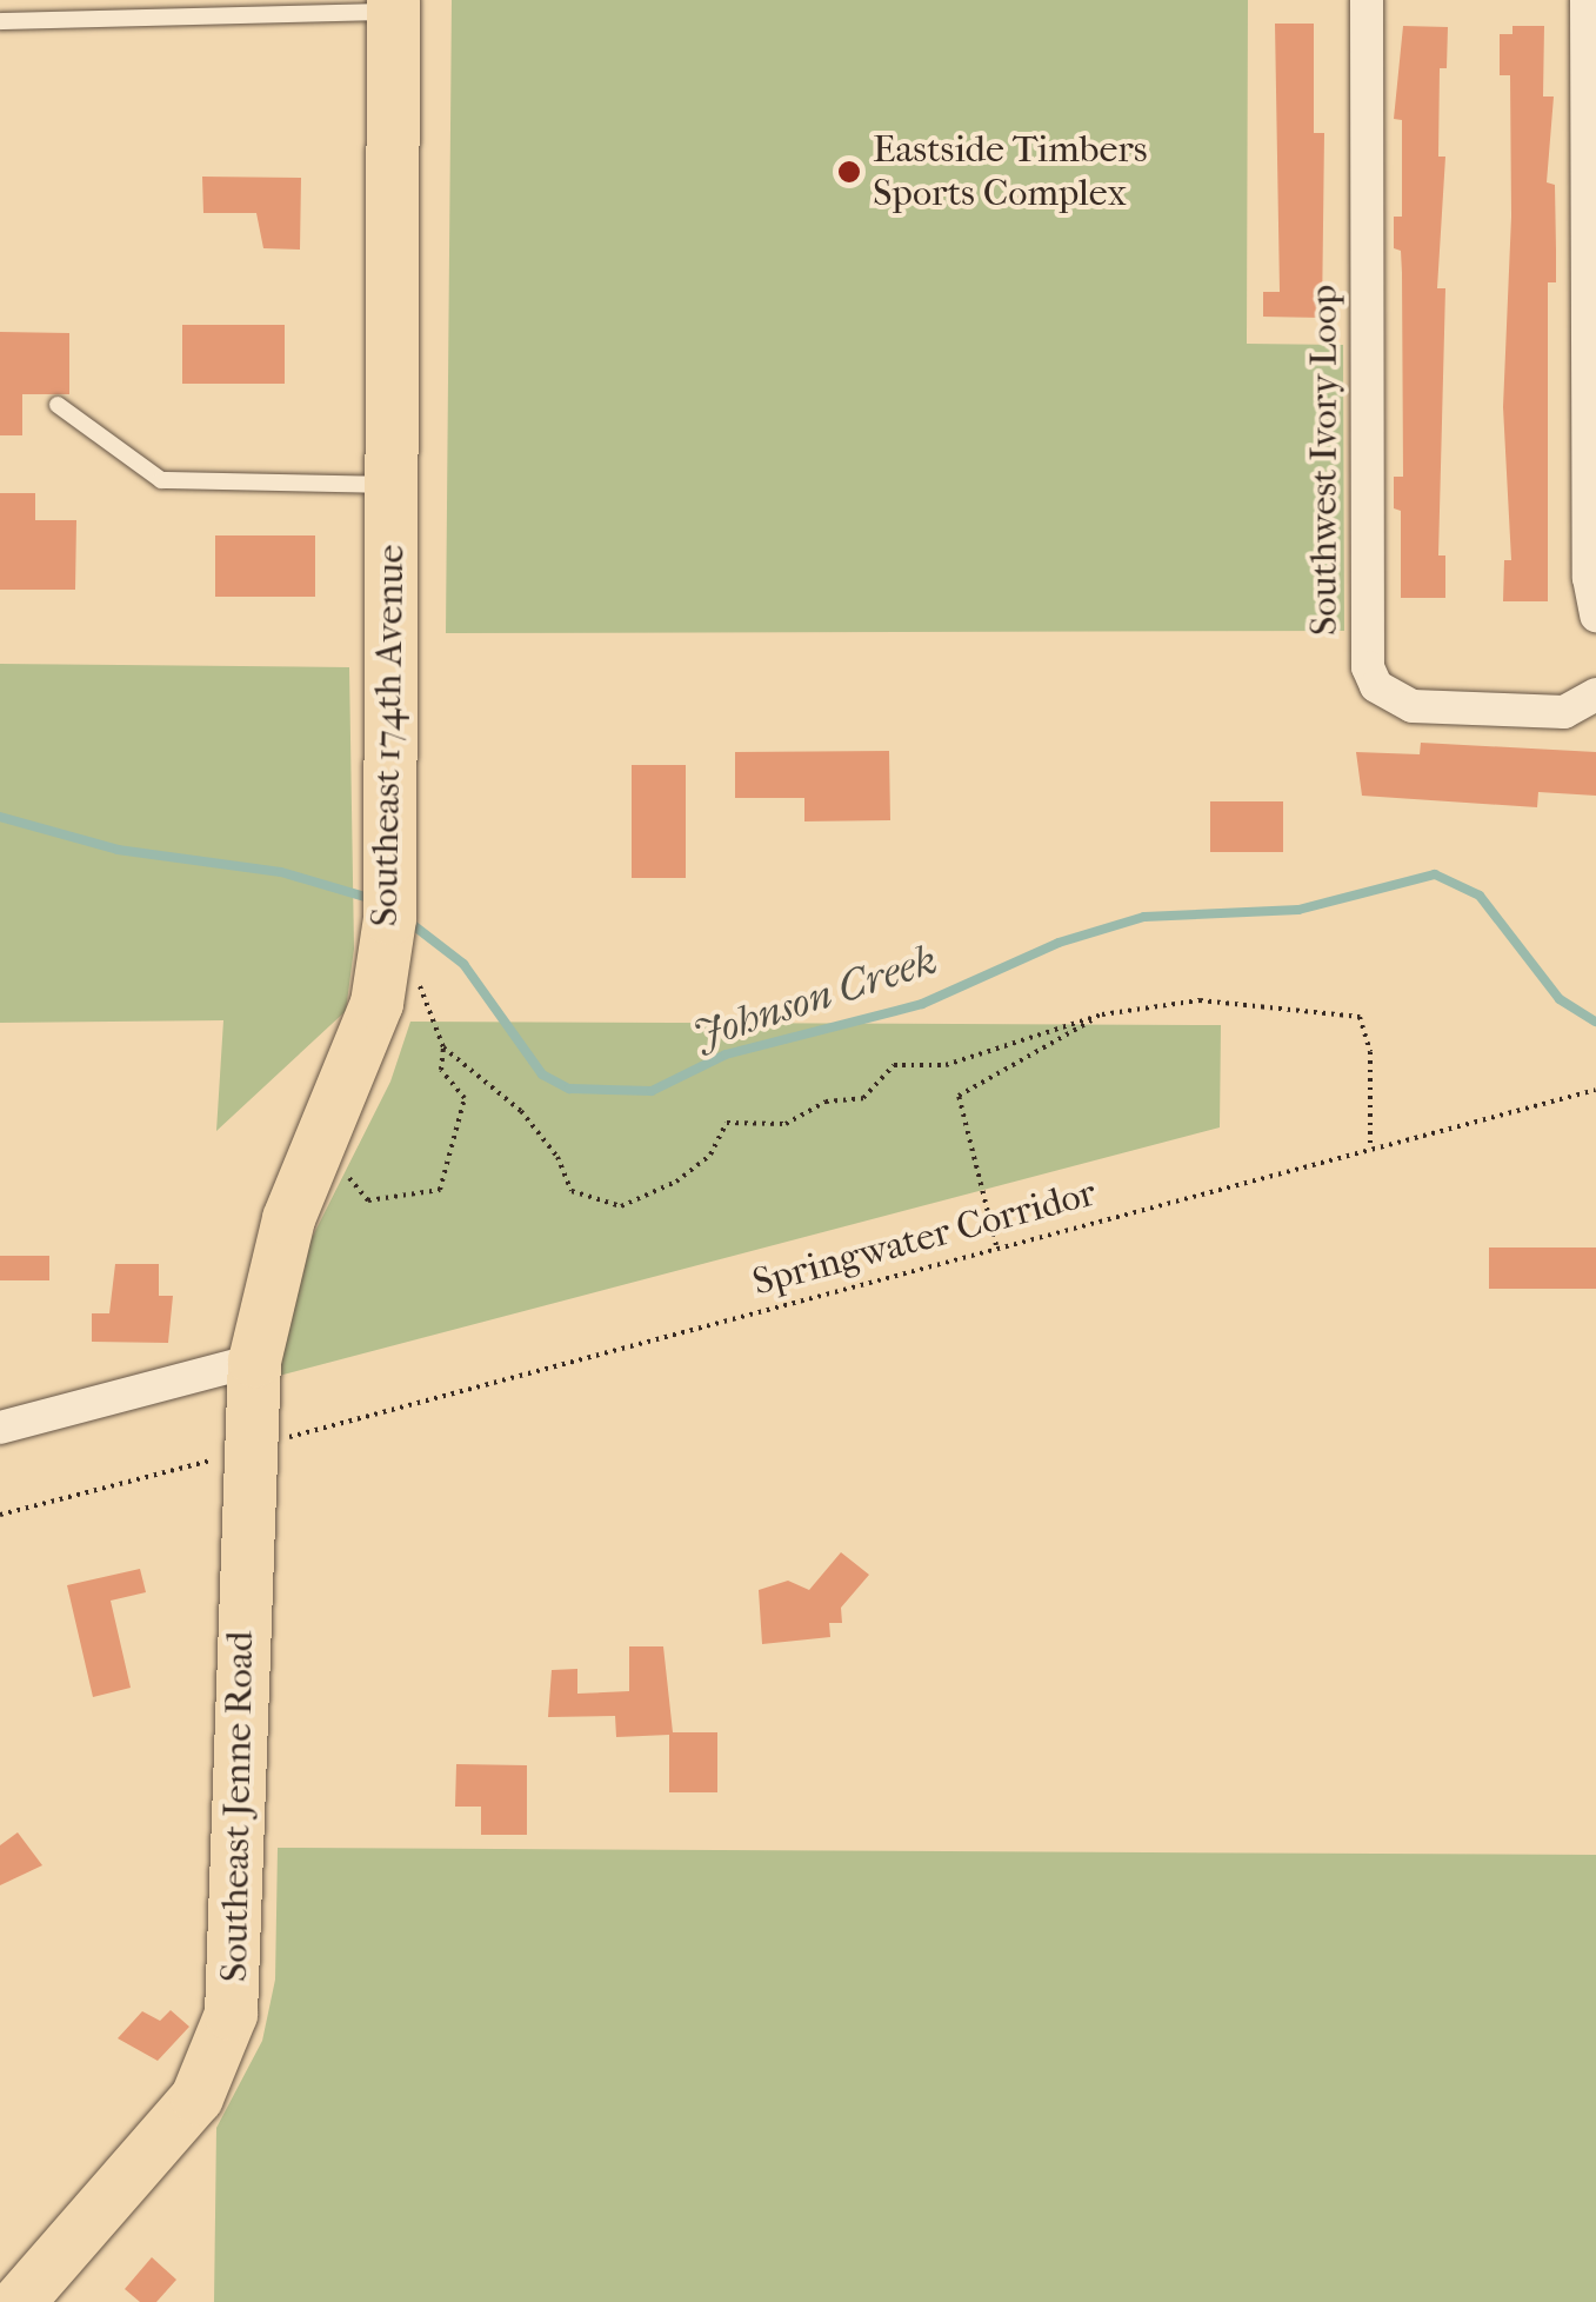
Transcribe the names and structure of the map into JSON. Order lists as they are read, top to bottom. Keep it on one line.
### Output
{"streets":{"main road":["Southeast 174th Avenue","Southeast Jenne Road"],"street":["Southwest Ivory Loop"],"path":["Springwater Corridor"]},"crossings":[["Southeast 174th Avenue","Springwater Corridor"],["Southeast 174th Avenue","Southeast Jenne Road"],["Springwater Corridor","Southeast Jenne Road"]],"water":["Johnson Creek"],"places":["Eastside Timbers Sports Complex"]}
